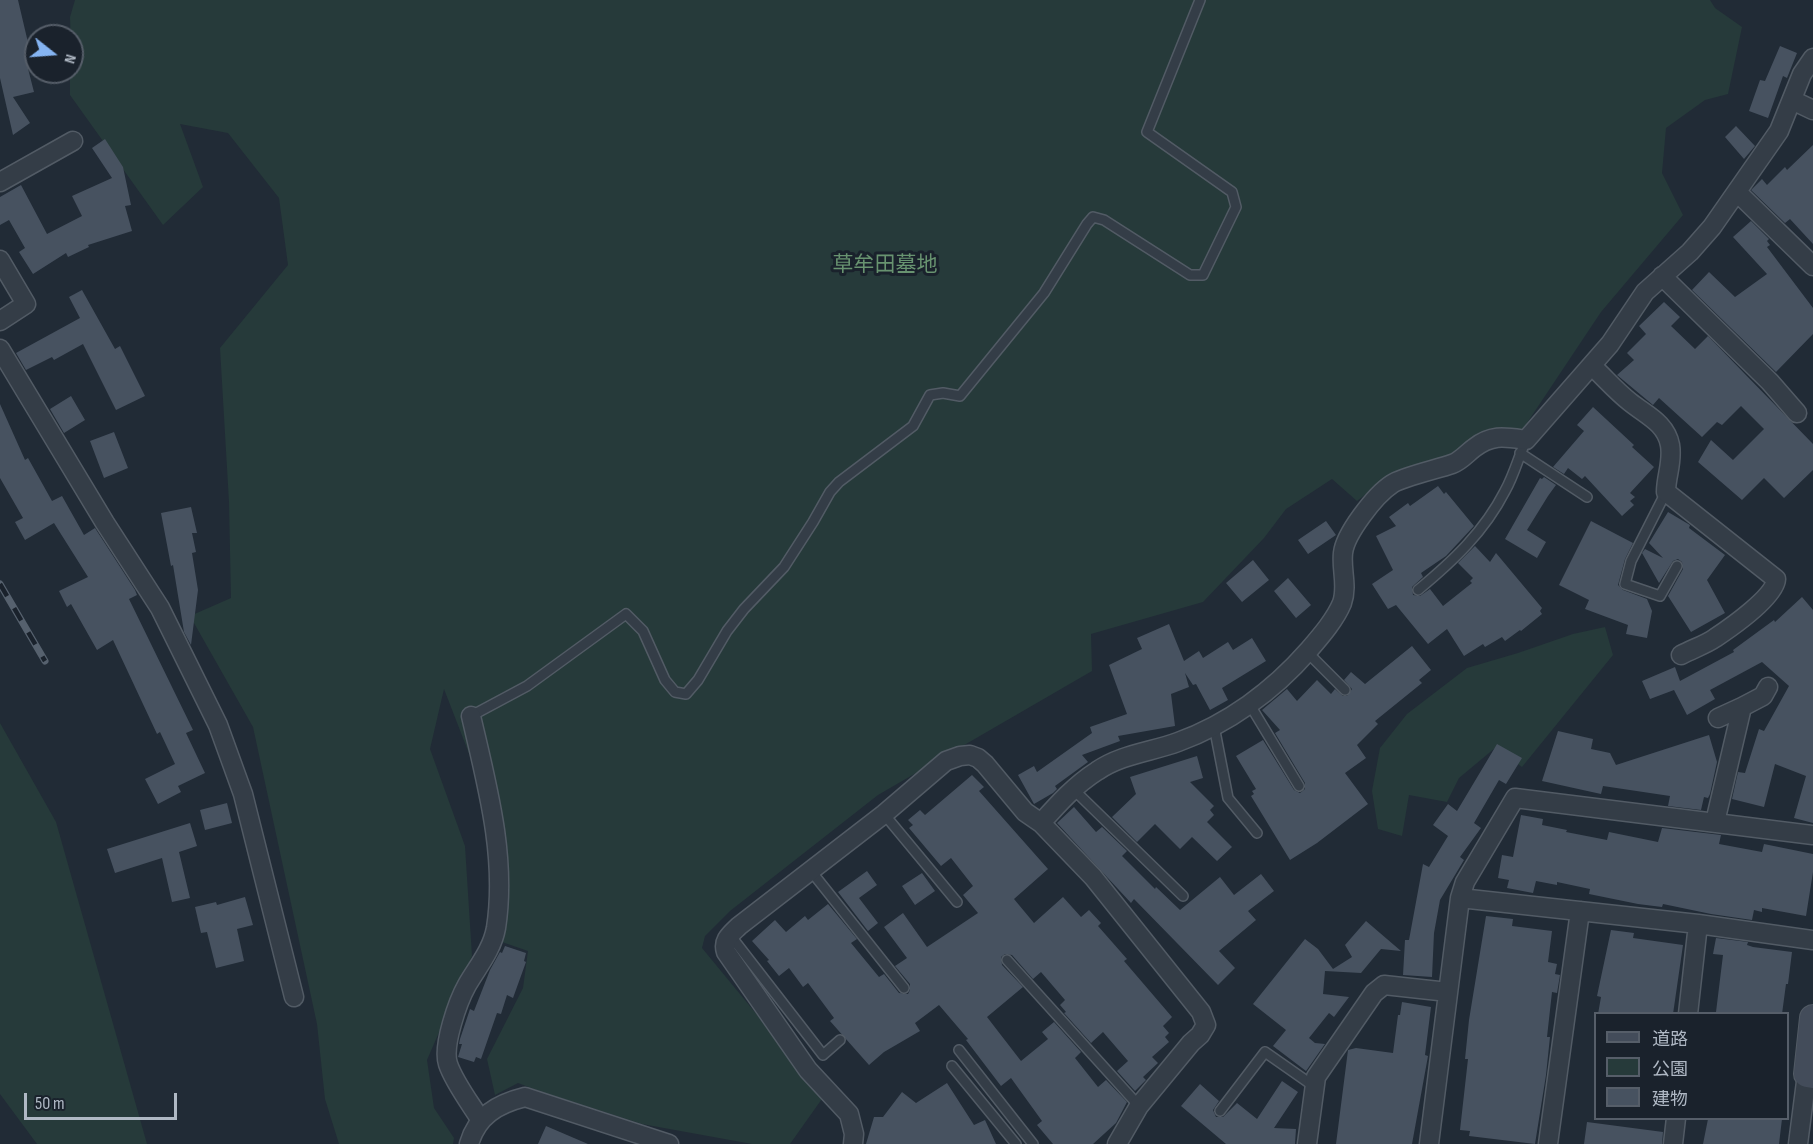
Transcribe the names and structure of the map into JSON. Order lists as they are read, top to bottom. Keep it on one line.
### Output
{"parks":["草牟田墓地"],"legend":["道路","公園","建物"],"scale_bar":"50 m","north":"right"}
